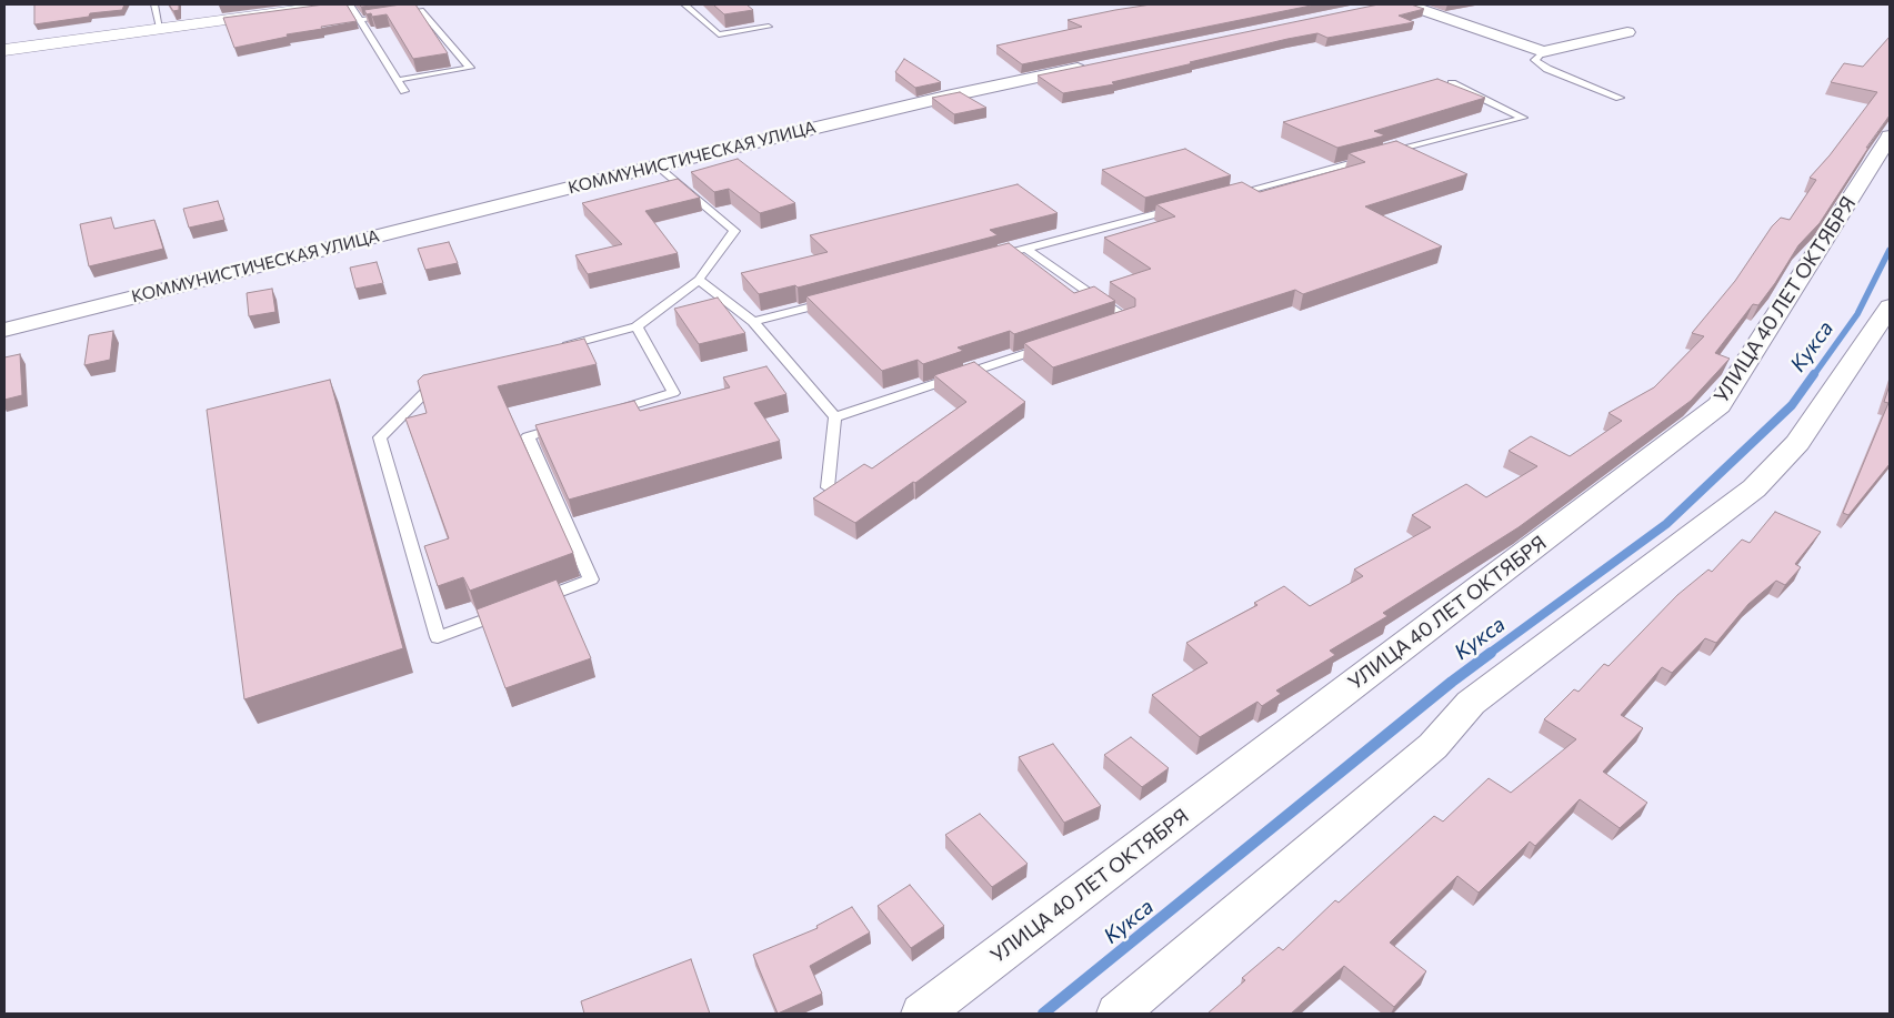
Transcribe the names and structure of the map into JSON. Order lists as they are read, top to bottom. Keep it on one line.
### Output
{"streets":{"street":["КОММУНИСТИЧЕСКАЯ УЛИЦА","УЛИЦА 40 ЛЕТ ОКТЯБРЯ"]},"water":["Кукса"]}
